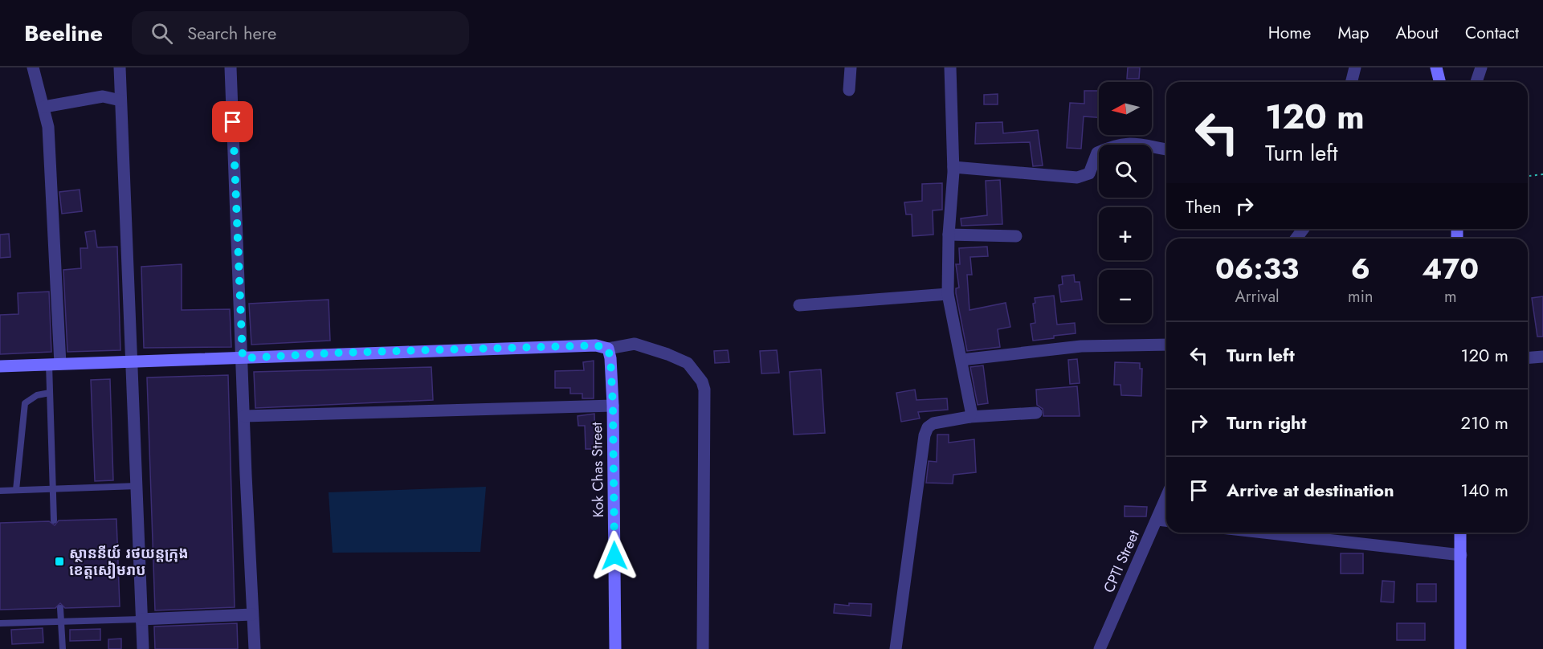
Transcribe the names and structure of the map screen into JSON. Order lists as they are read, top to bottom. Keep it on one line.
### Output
{"streets":{"street":["Kok Chas Street","CPTI Street"]},"places":{"transit":["ស្ថាននីយ៍ រថយន្តក្រុង ខេត្តសៀមរាប"]},"north":"left","page":{"header":"Beeline","search":"Search here","nav":["Home","Map","About","Contact"],"map_buttons":["+","−"],"turn":["120 m","Turn left"],"then":"Then","eta":["06:33","Arrival","6","min","470","m"],"list":[{"name":"Turn left","value":"120 m"},{"name":"Turn right","value":"210 m"},{"name":"Arrive at destination","value":"140 m"}]}}
